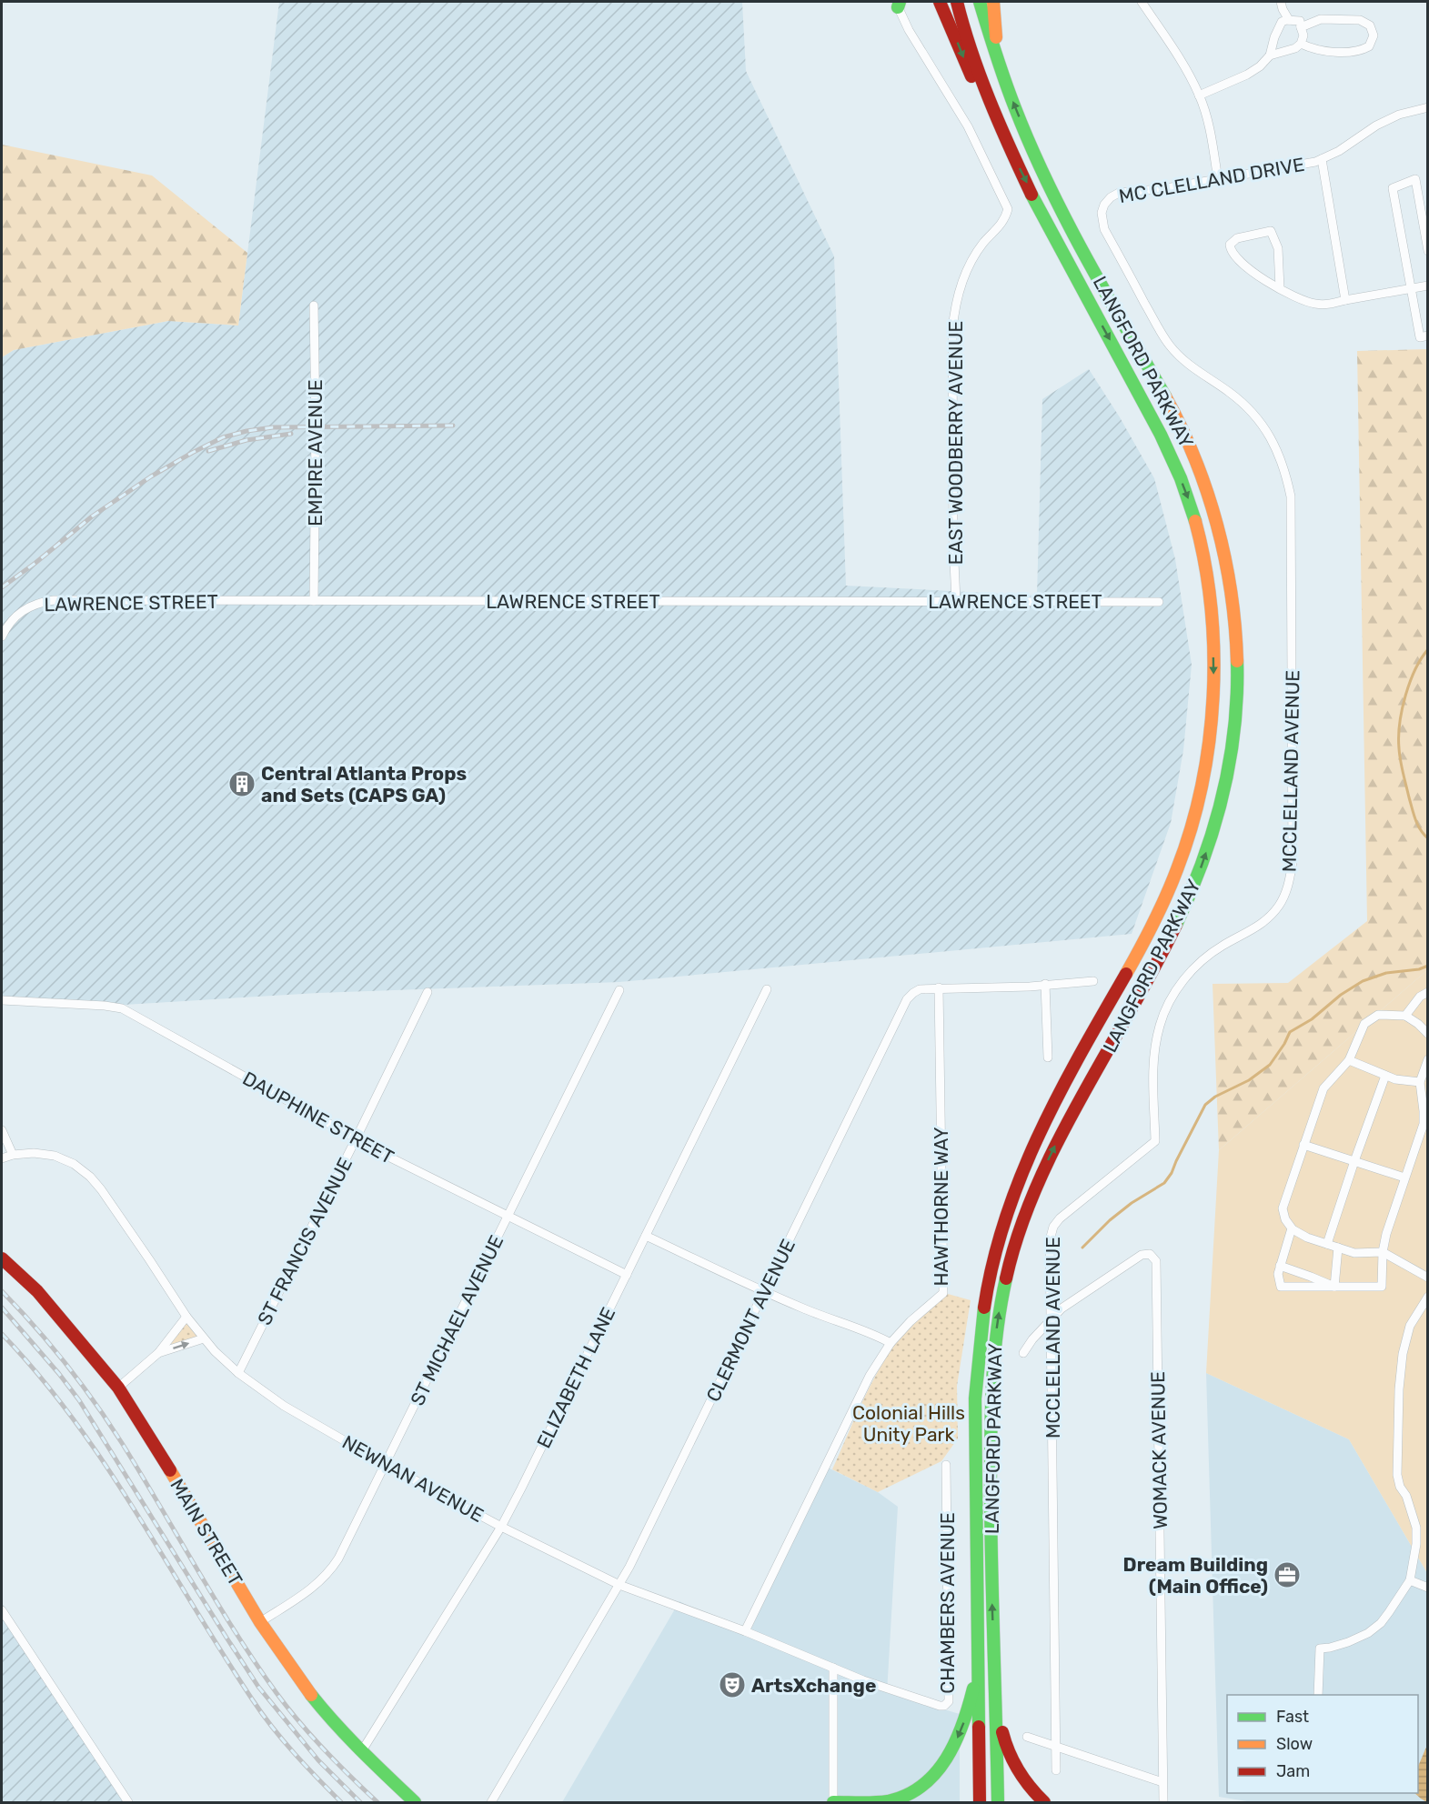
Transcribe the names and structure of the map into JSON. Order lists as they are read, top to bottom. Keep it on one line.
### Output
{"streets":{"main road":["LANGFORD PARKWAY","MAIN STREET"],"street":["MC CLELLAND DRIVE","EAST WOODBERRY AVENUE","EMPIRE AVENUE","LAWRENCE STREET","MCCLELLAND AVENUE","DAUPHINE STREET","HAWTHORNE WAY","ST FRANCIS AVENUE","ST MICHAEL AVENUE","CLERMONT AVENUE","ELIZABETH LANE","WOMACK AVENUE","NEWNAN AVENUE","CHAMBERS AVENUE"]},"crossings":[["MC CLELLAND DRIVE","MCCLELLAND AVENUE"],["EAST WOODBERRY AVENUE","LAWRENCE STREET"],["EMPIRE AVENUE","LAWRENCE STREET"],["MCCLELLAND AVENUE","WOMACK AVENUE"],["DAUPHINE STREET","ST FRANCIS AVENUE"],["DAUPHINE STREET","ST MICHAEL AVENUE"],["DAUPHINE STREET","ELIZABETH LANE"],["HAWTHORNE WAY","CLERMONT AVENUE"],["HAWTHORNE WAY","NEWNAN AVENUE"],["ST FRANCIS AVENUE","NEWNAN AVENUE"],["ST MICHAEL AVENUE","NEWNAN AVENUE"],["ST MICHAEL AVENUE","MAIN STREET"],["CLERMONT AVENUE","NEWNAN AVENUE"],["ELIZABETH LANE","NEWNAN AVENUE"],["ELIZABETH LANE","MAIN STREET"],["NEWNAN AVENUE","CHAMBERS AVENUE"]],"parks":["Colonial Hills Unity Park"],"places":{"building":["Central Atlanta Props and Sets (CAPS GA)"],"office":["Dream Building (Main Office)"],"theatre":["ArtsXchange"]},"legend":["Fast","Slow","Jam"]}
